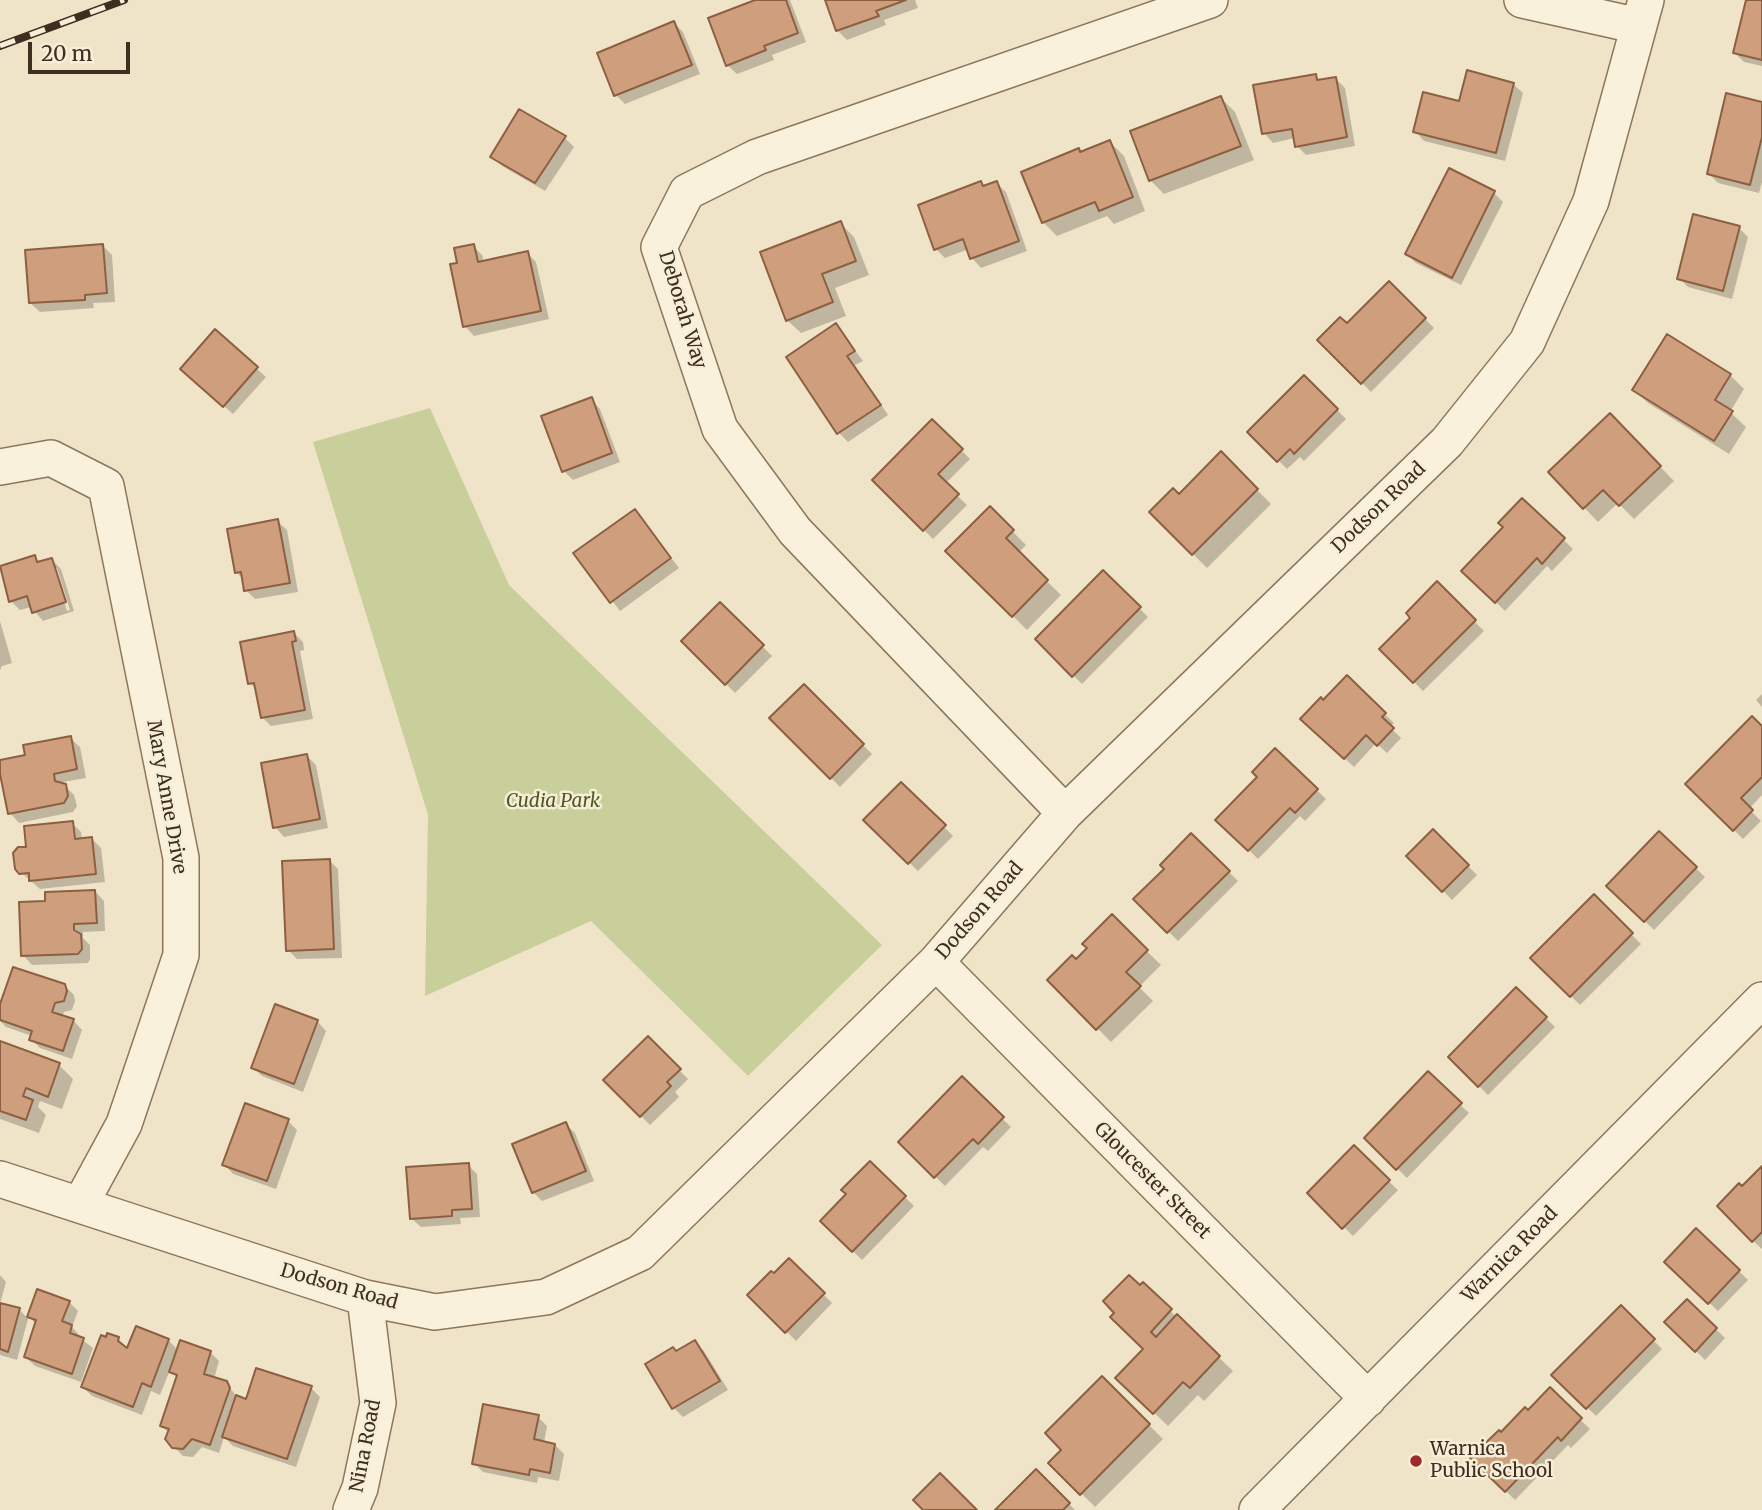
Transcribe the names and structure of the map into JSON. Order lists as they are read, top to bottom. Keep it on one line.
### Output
{"streets":{"street":["Deborah Way","Dodson Road","Mary Anne Drive","Gloucester Street","Warnica Road","Nina Road"]},"crossings":[["Deborah Way","Dodson Road"],["Dodson Road","Mary Anne Drive"],["Dodson Road","Gloucester Street"],["Dodson Road","Nina Road"],["Gloucester Street","Warnica Road"]],"parks":["Cudia Park"],"places":["Warnica Public School"],"scale_bar":"20 m"}
